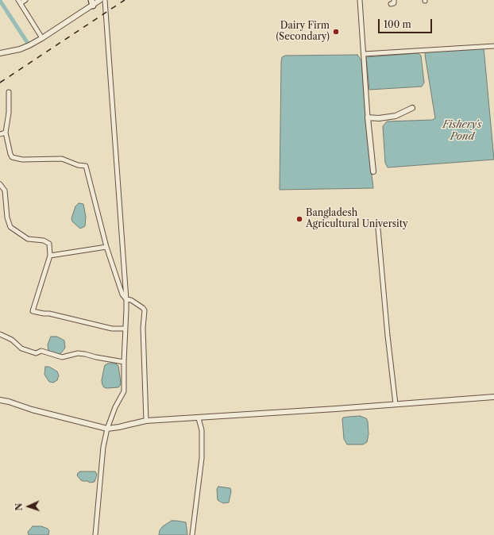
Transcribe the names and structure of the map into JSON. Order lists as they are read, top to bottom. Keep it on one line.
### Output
{"water":["Fishery's Pond"],"places":["Dairy Firm (Secondary)","Bangladesh Agricultural University"],"scale_bar":"100 m","north":"left"}
